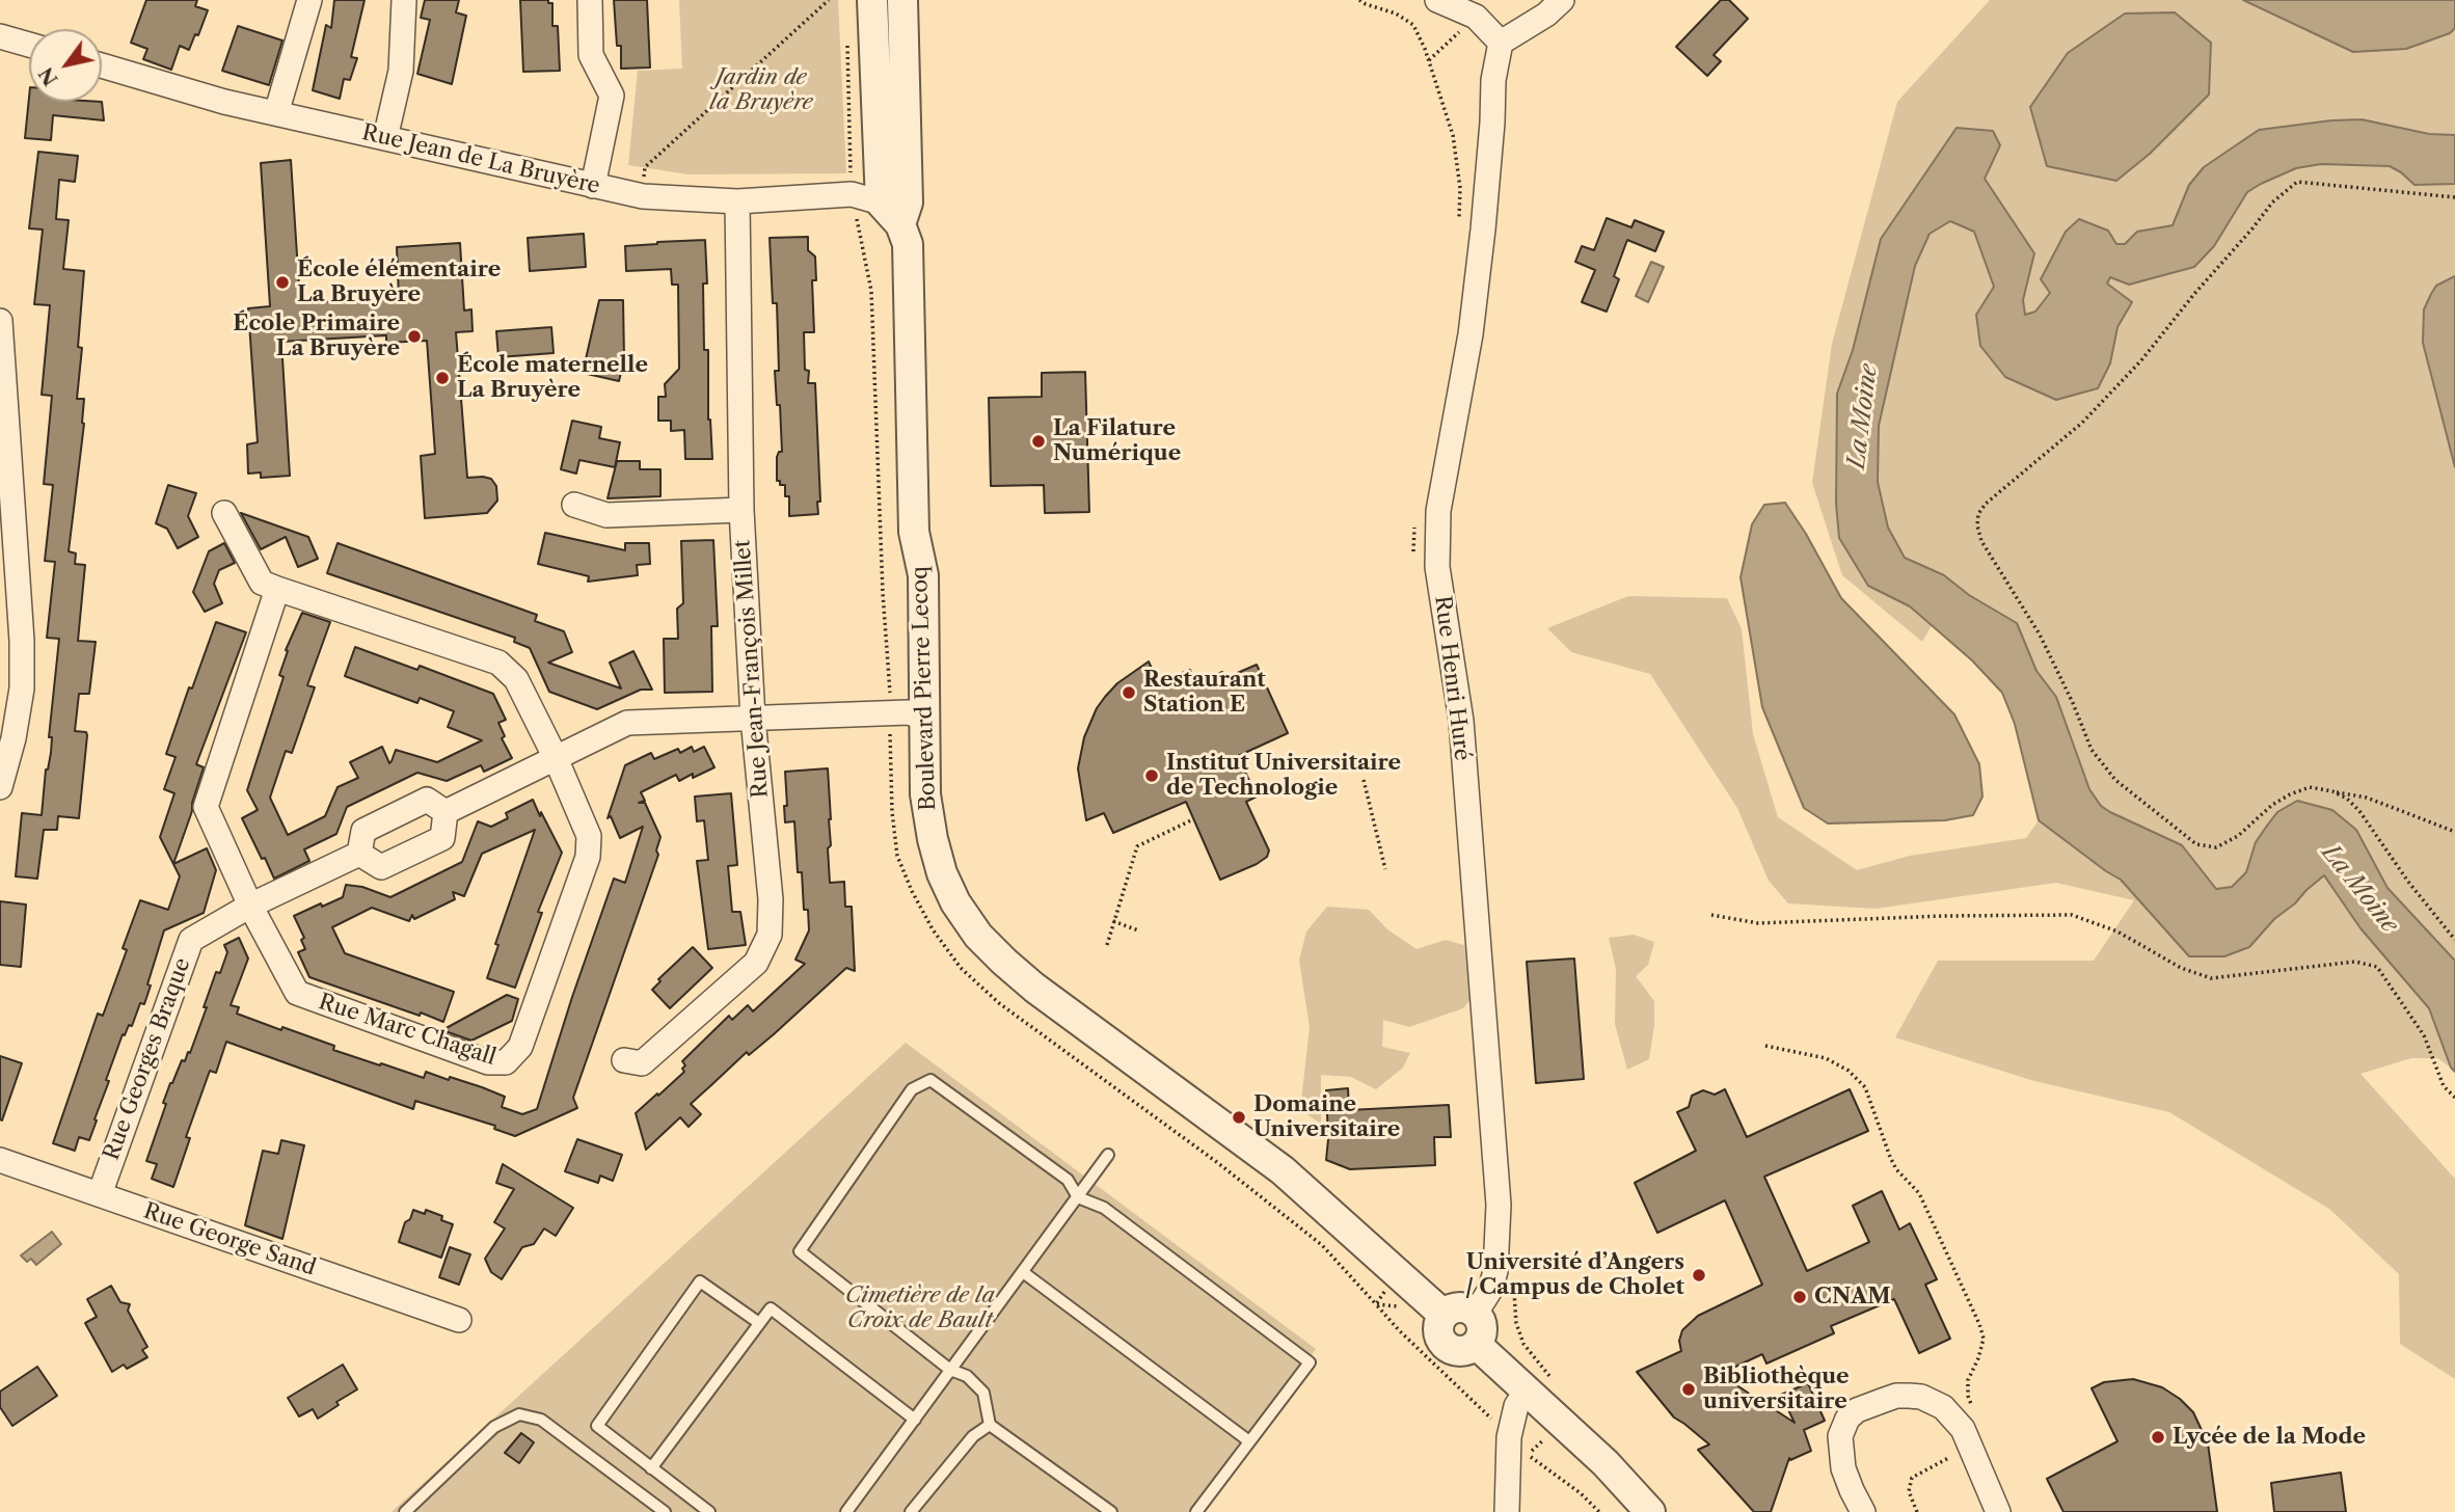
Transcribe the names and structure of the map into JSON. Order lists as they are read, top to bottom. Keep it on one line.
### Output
{"streets":{"street":["Rue Jean de La Bruyère","Rue Jean-François Millet","Rue Henri Huré","Boulevard Pierre Lecoq","Rue Marc Chagall","Rue Georges Braque","Rue George Sand"]},"crossings":[["Rue Jean de La Bruyère","Rue Jean-François Millet"],["Rue Henri Huré","Boulevard Pierre Lecoq"],["Rue Marc Chagall","Rue Georges Braque"],["Rue Georges Braque","Rue George Sand"]],"water":["La Moine"],"parks":["Jardin de la Bruyère","Cimetière de la Croix de Bault"],"places":["École élémentaire La Bruyère","École Primaire La Bruyère","École maternelle La Bruyère","La Filature Numérique","Restaurant Station E","Institut Universitaire de Technologie","Domaine Universitaire","Université d’Angers / Campus de Cholet","CNAM","Bibliothèque universitaire","Lycée de la Mode"],"north":"bottom left"}
